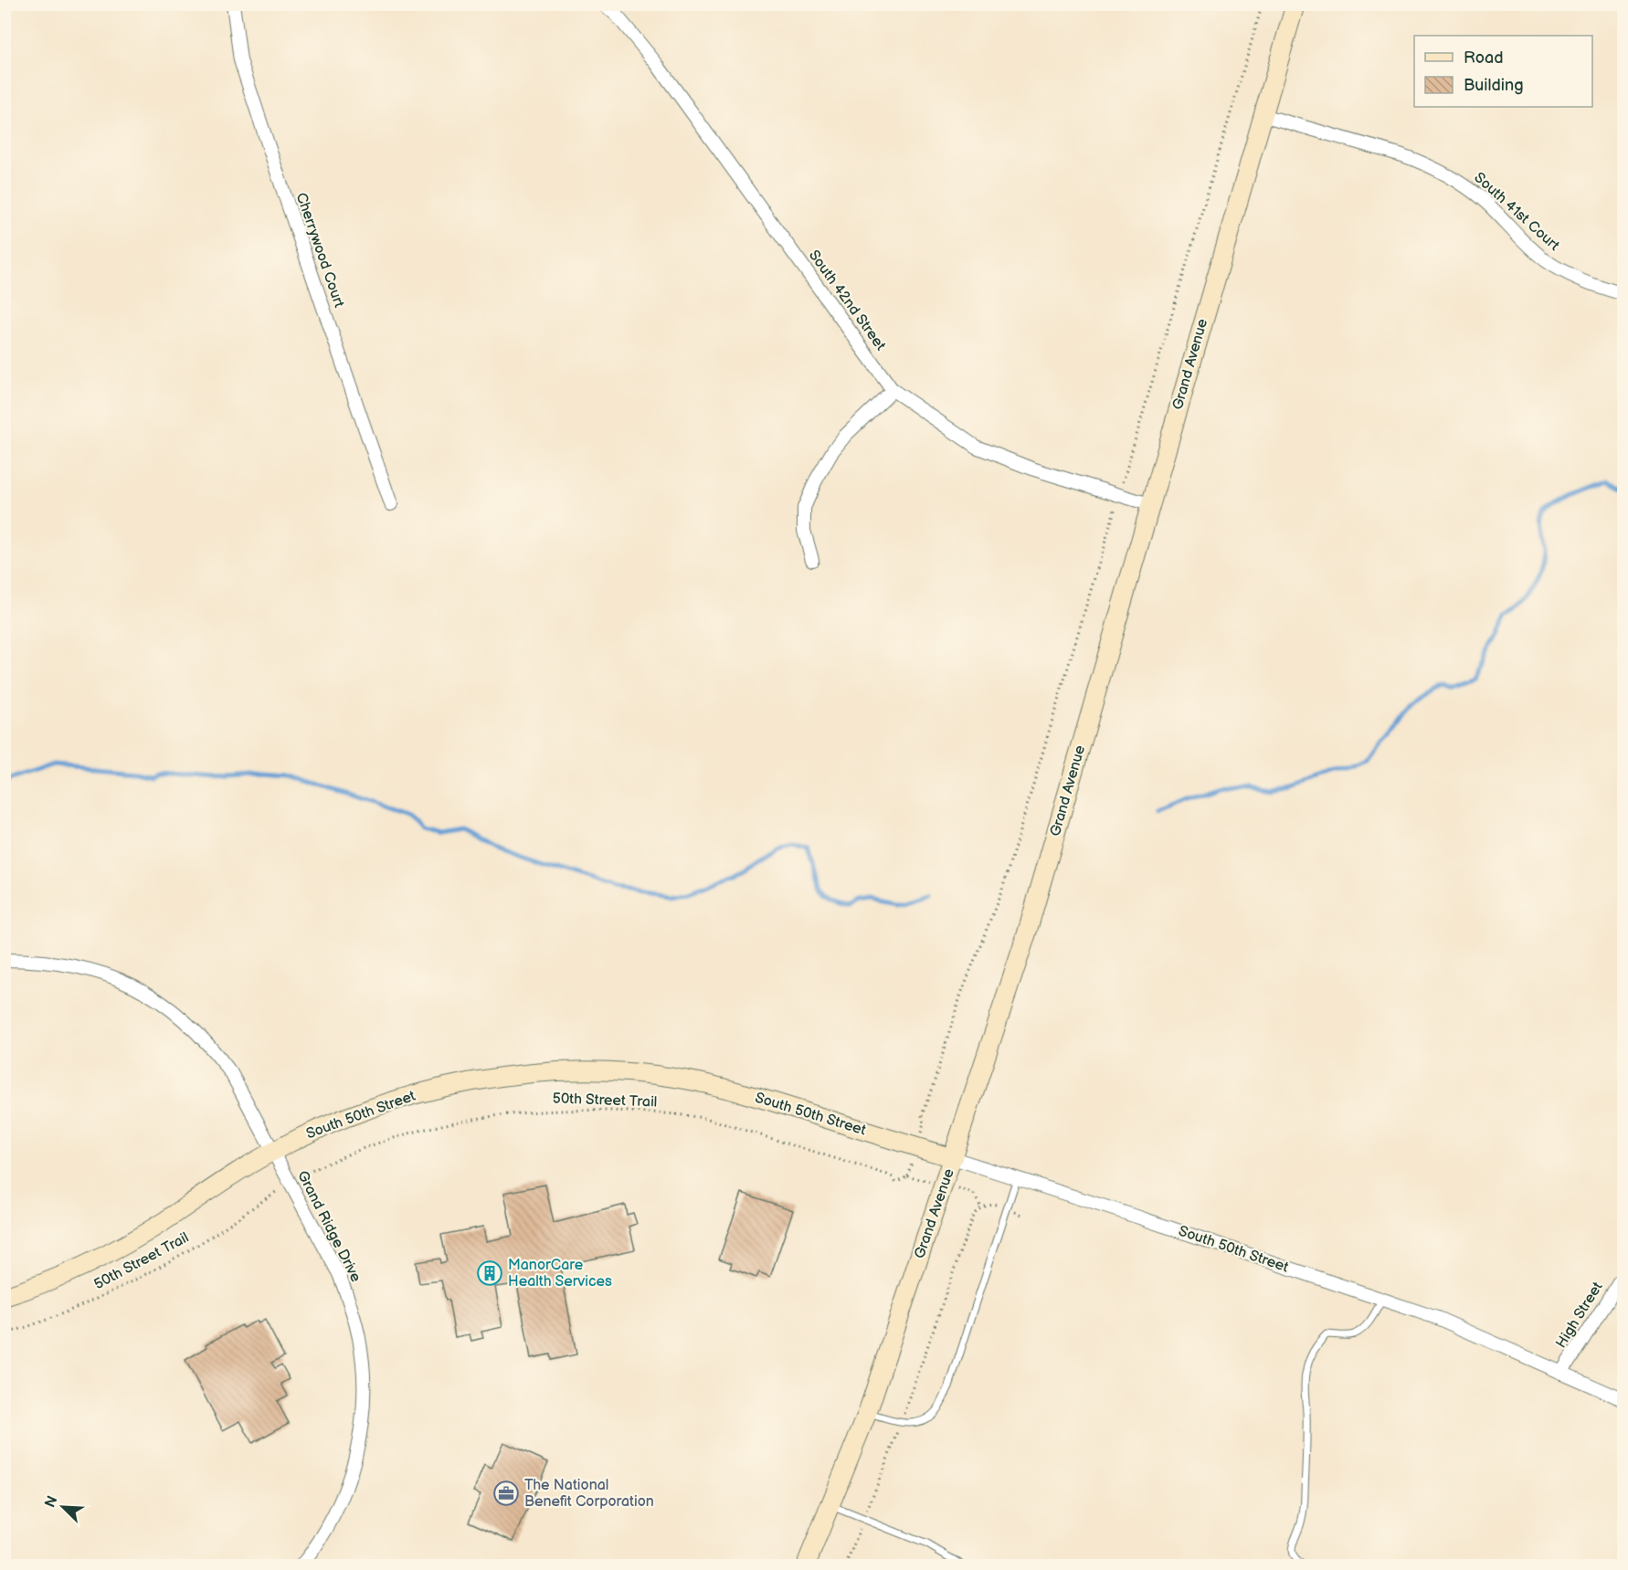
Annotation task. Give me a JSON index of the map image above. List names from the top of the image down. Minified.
{"streets":{"main road":["Grand Avenue","South 50th Street"],"street":["South 41st Court","Cherrywood Court","South 42nd Street","Grand Ridge Drive","High Street"],"path":["50th Street Trail"]},"crossings":[["South 41st Court","Grand Avenue"],["South 42nd Street","Grand Avenue"],["Grand Avenue","South 50th Street"],["South 50th Street","Grand Ridge Drive"],["South 50th Street","High Street"]],"places":{"building":["ManorCare Health Services"],"office":["The National Benefit Corporation"]},"legend":["Road","Building"],"north":"top left"}
